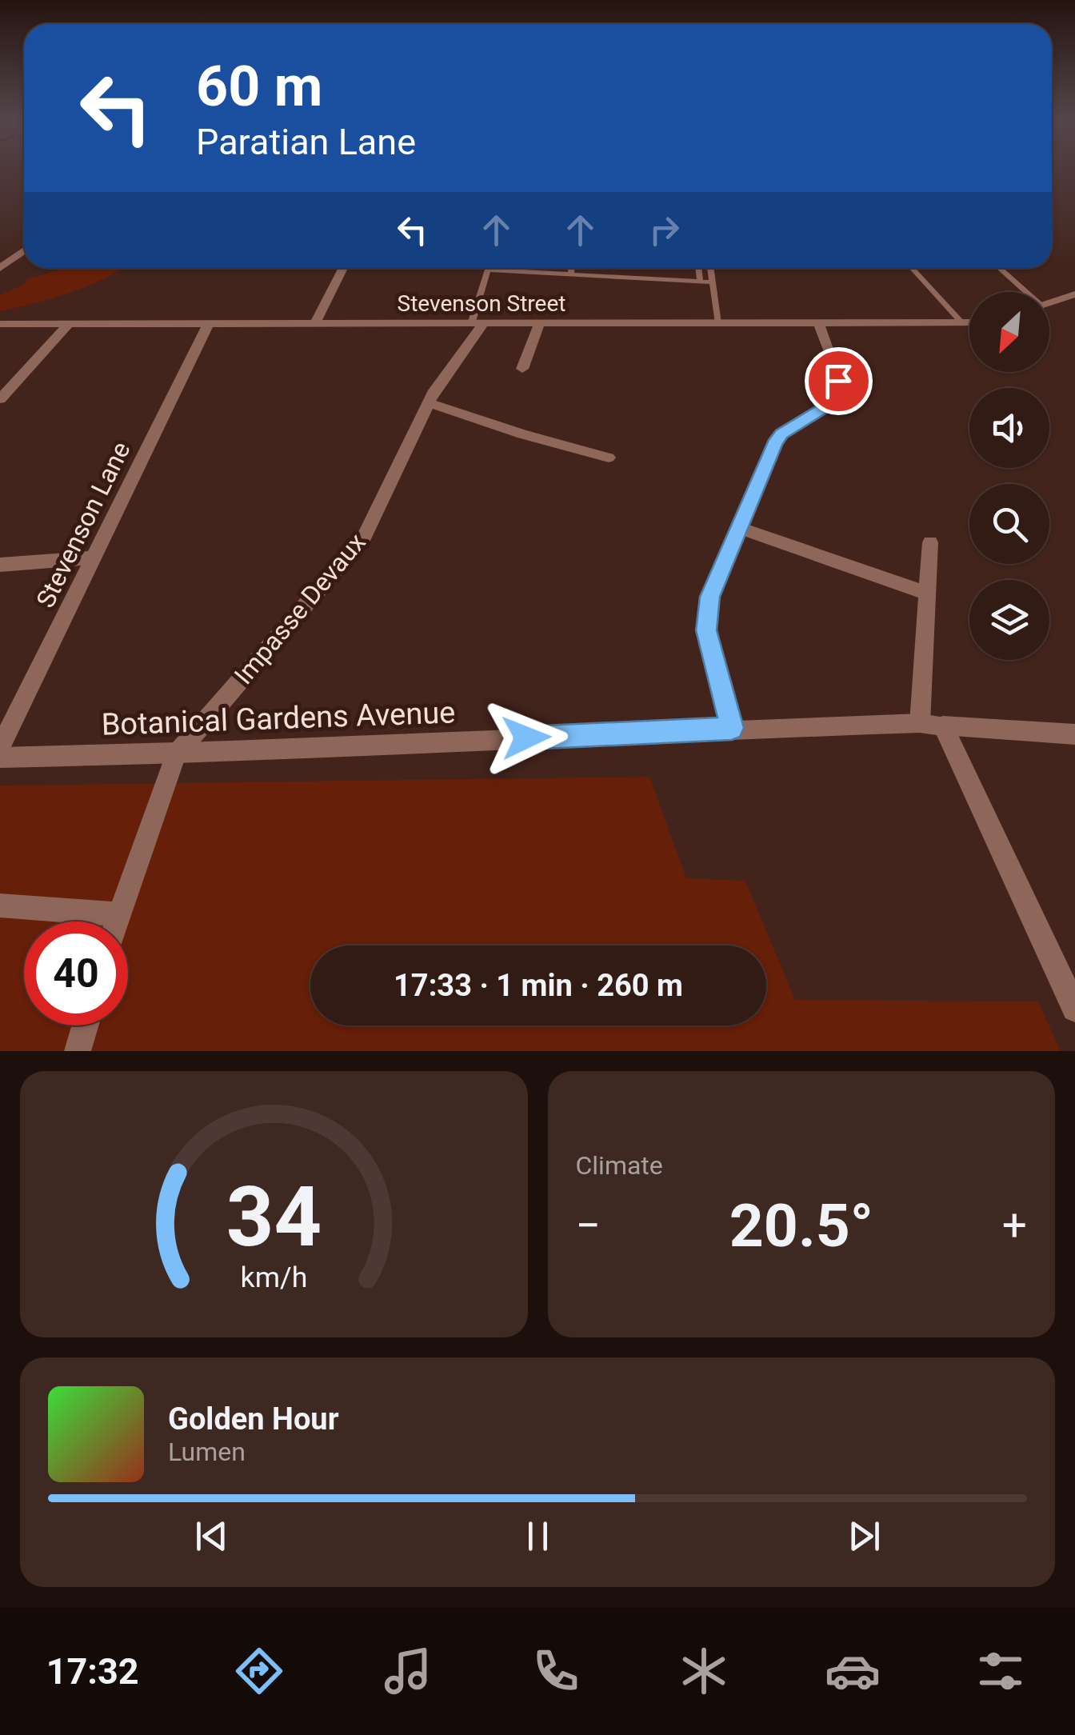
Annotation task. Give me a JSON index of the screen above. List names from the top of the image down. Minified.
{"streets":{"street":["Stevenson Street","Stevenson Lane","Impasse Devaux","Botanical Gardens Avenue"]},"crossings":[["Stevenson Street","Stevenson Lane"],["Stevenson Street","Impasse Devaux"],["Impasse Devaux","Botanical Gardens Avenue"]],"north":"bottom left","page":{"turn":["60 m","Paratian Lane"],"limit":"40","trip":"17:33 · 1 min · 260 m","tile":"Climate","heat":["−","20.5°","+"],"song":["Golden Hour","Lumen"],"tabs":"17:32","gauge":["34","km/h"]}}
